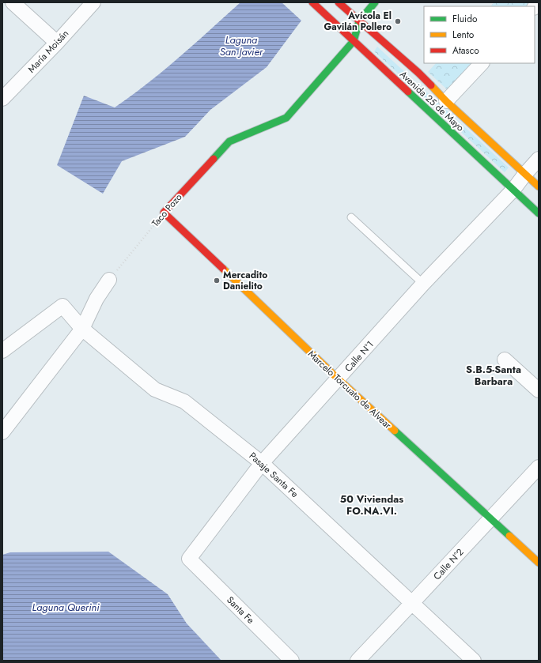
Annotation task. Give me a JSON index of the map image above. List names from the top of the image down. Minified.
{"streets":{"street":["María Moisán","Avenida 25 de Mayo","Taco Pozo","Calle N°1","Marcelo Torcuato de Alvear","Pasaje Santa Fe","Calle N°2","Santa Fe"]},"crossings":[["Avenida 25 de Mayo","Taco Pozo"],["Avenida 25 de Mayo","Calle N°1"],["Taco Pozo","Marcelo Torcuato de Alvear"],["Calle N°1","Marcelo Torcuato de Alvear"],["Calle N°1","Pasaje Santa Fe"],["Calle N°1","Santa Fe"],["Marcelo Torcuato de Alvear","Calle N°2"],["Pasaje Santa Fe","Calle N°2"]],"districts":["S.B.5-Santa Barbara","50 Viviendas FO.NA.VI."],"water":["Laguna San Javier","Laguna Querini"],"places":["Avícola El Gavilán Pollero","Mercadito Danielito"],"legend":["Fluido","Lento","Atasco"]}
